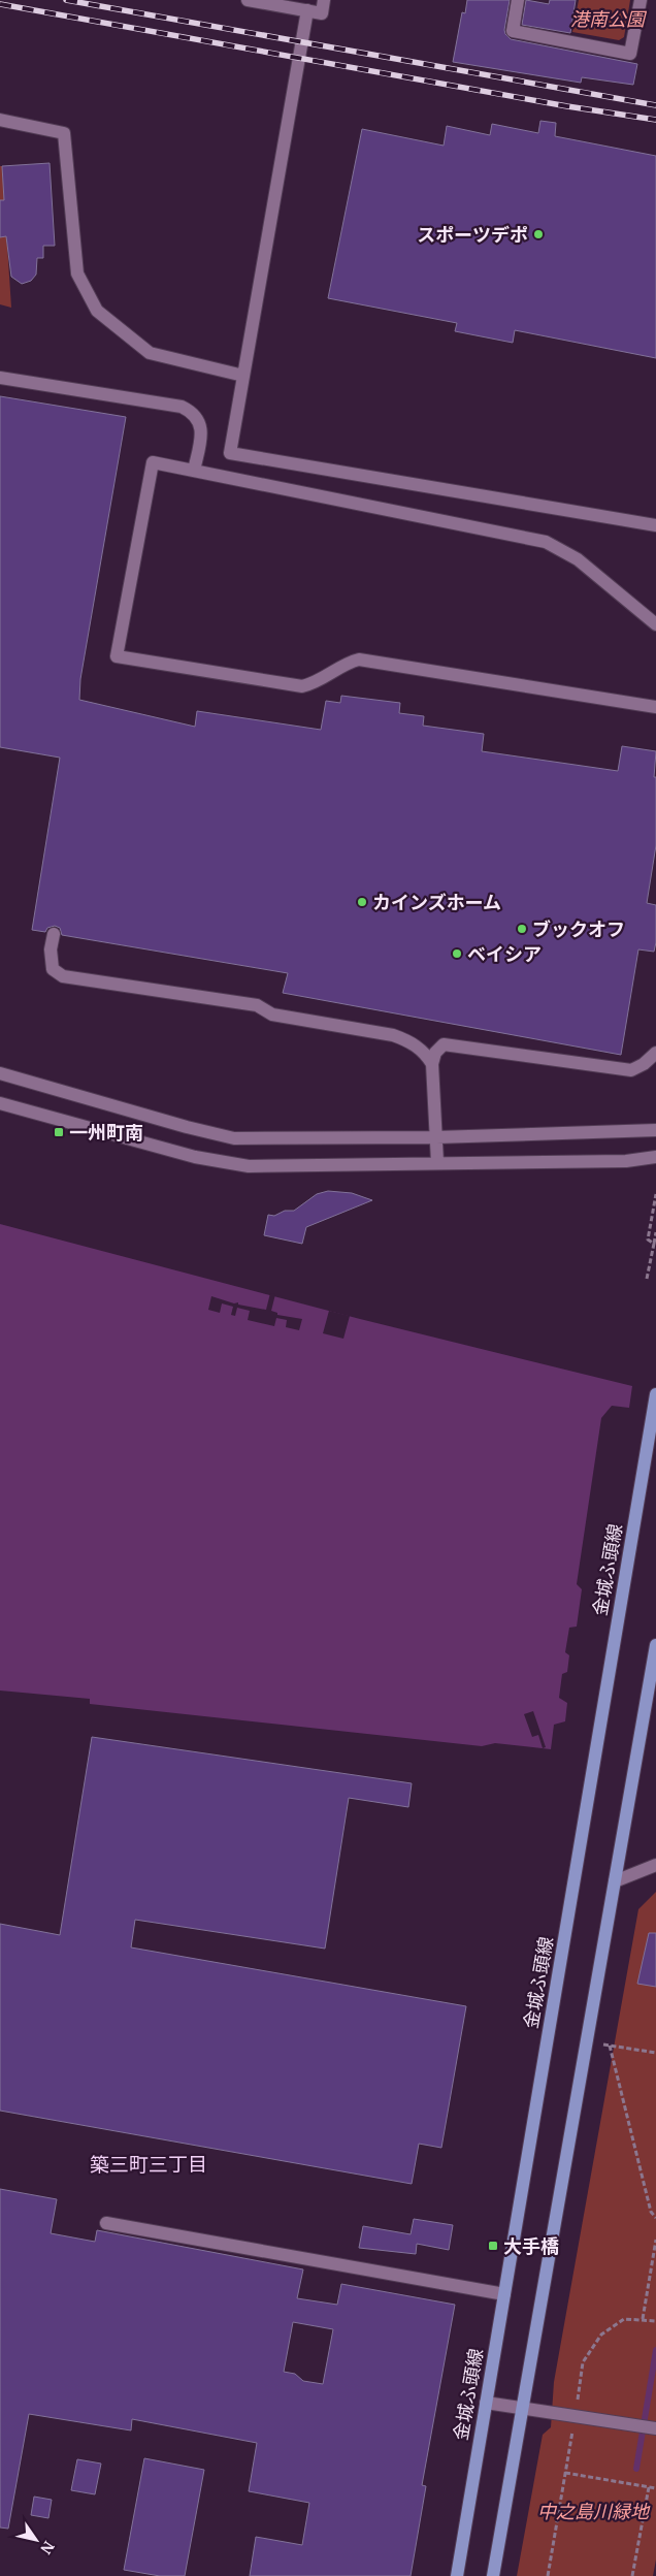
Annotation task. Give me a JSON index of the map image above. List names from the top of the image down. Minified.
{"streets":{"main road":["金城ふ頭線"]},"districts":["築三町三丁目"],"parks":["港南公園","中之島川緑地"],"places":{"other":["スポーツデポ","カインズホーム","ブックオフ","ベイシア"],"transit":["一州町南","大手橋"]},"north":"bottom right"}
